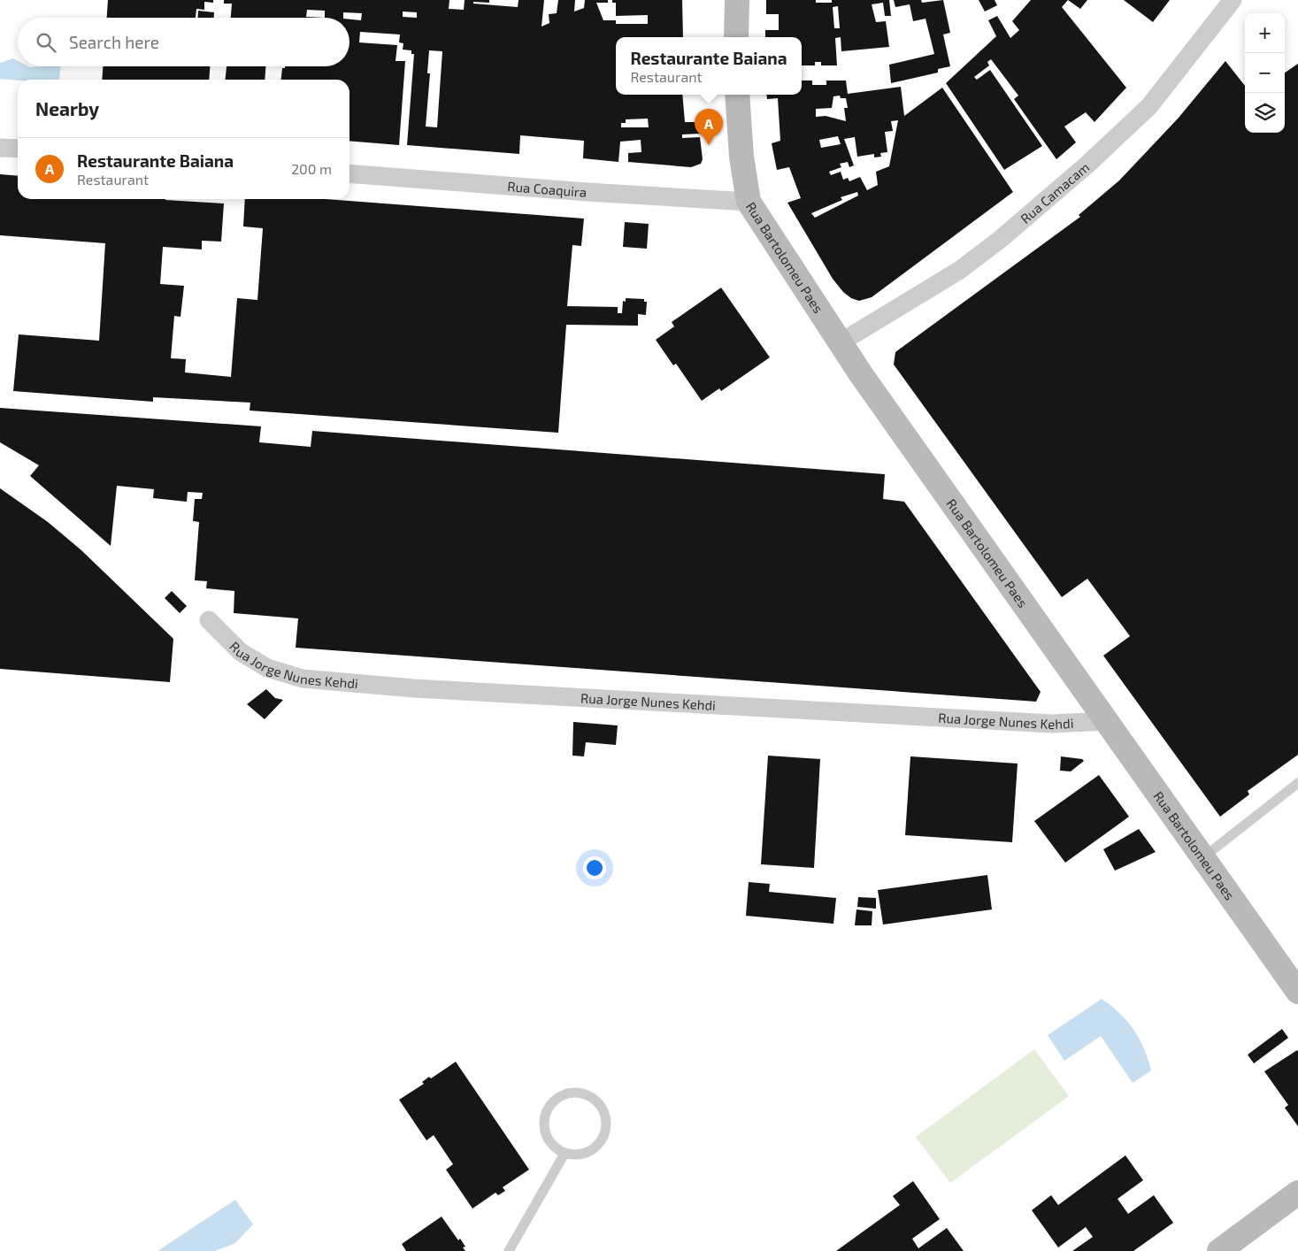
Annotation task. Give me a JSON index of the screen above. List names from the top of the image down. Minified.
{"streets":{"street":["Rua Coaquira","Rua Camacam","Rua Bartolomeu Paes","Rua Jorge Nunes Kehdi"]},"crossings":[["Rua Coaquira","Rua Bartolomeu Paes"],["Rua Camacam","Rua Bartolomeu Paes"],["Rua Bartolomeu Paes","Rua Jorge Nunes Kehdi"]],"page":{"map_buttons":["+","−"],"search":"Search here","popup":["Restaurante Baiana","Restaurant"],"heading":"Nearby","pins":"A","list":[{"mark":"A","name":"Restaurante Baiana","note":"Restaurant","value":"200 m"}]}}
